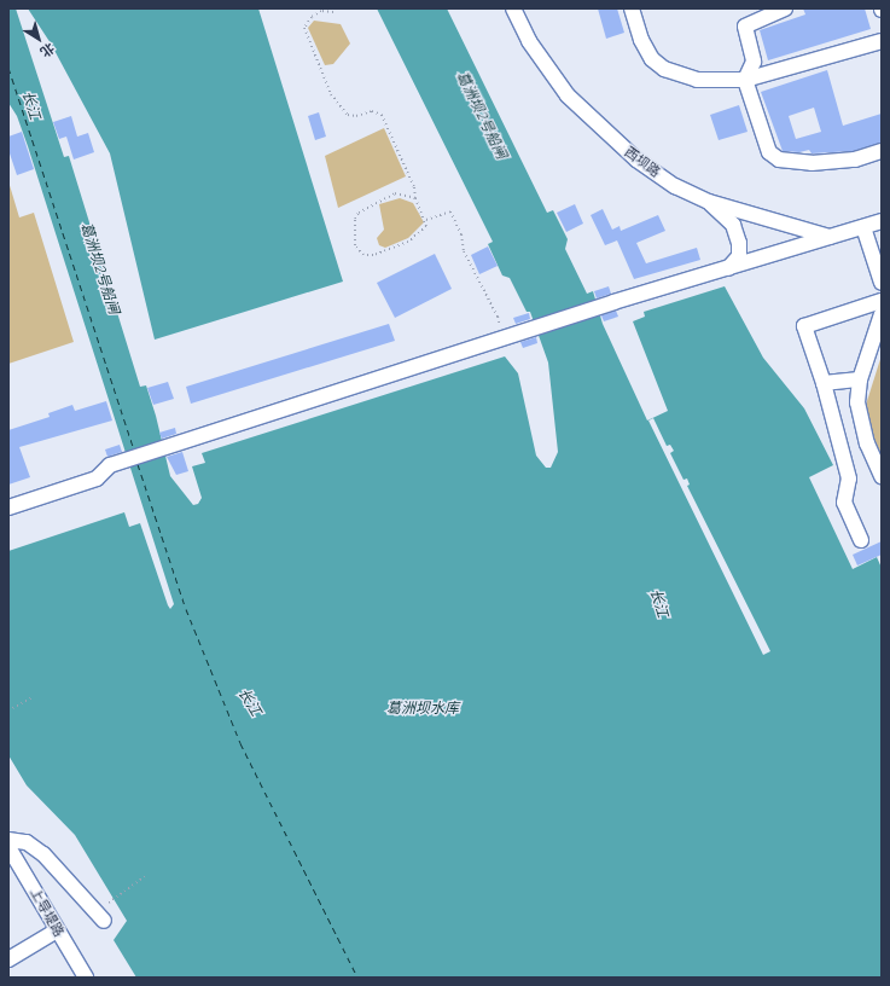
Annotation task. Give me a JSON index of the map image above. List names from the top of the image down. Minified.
{"streets":{"street":["西坝路","上导堤路"]},"water":["长江","葛洲坝2号船闸","葛洲坝水库"],"north":"bottom right"}
